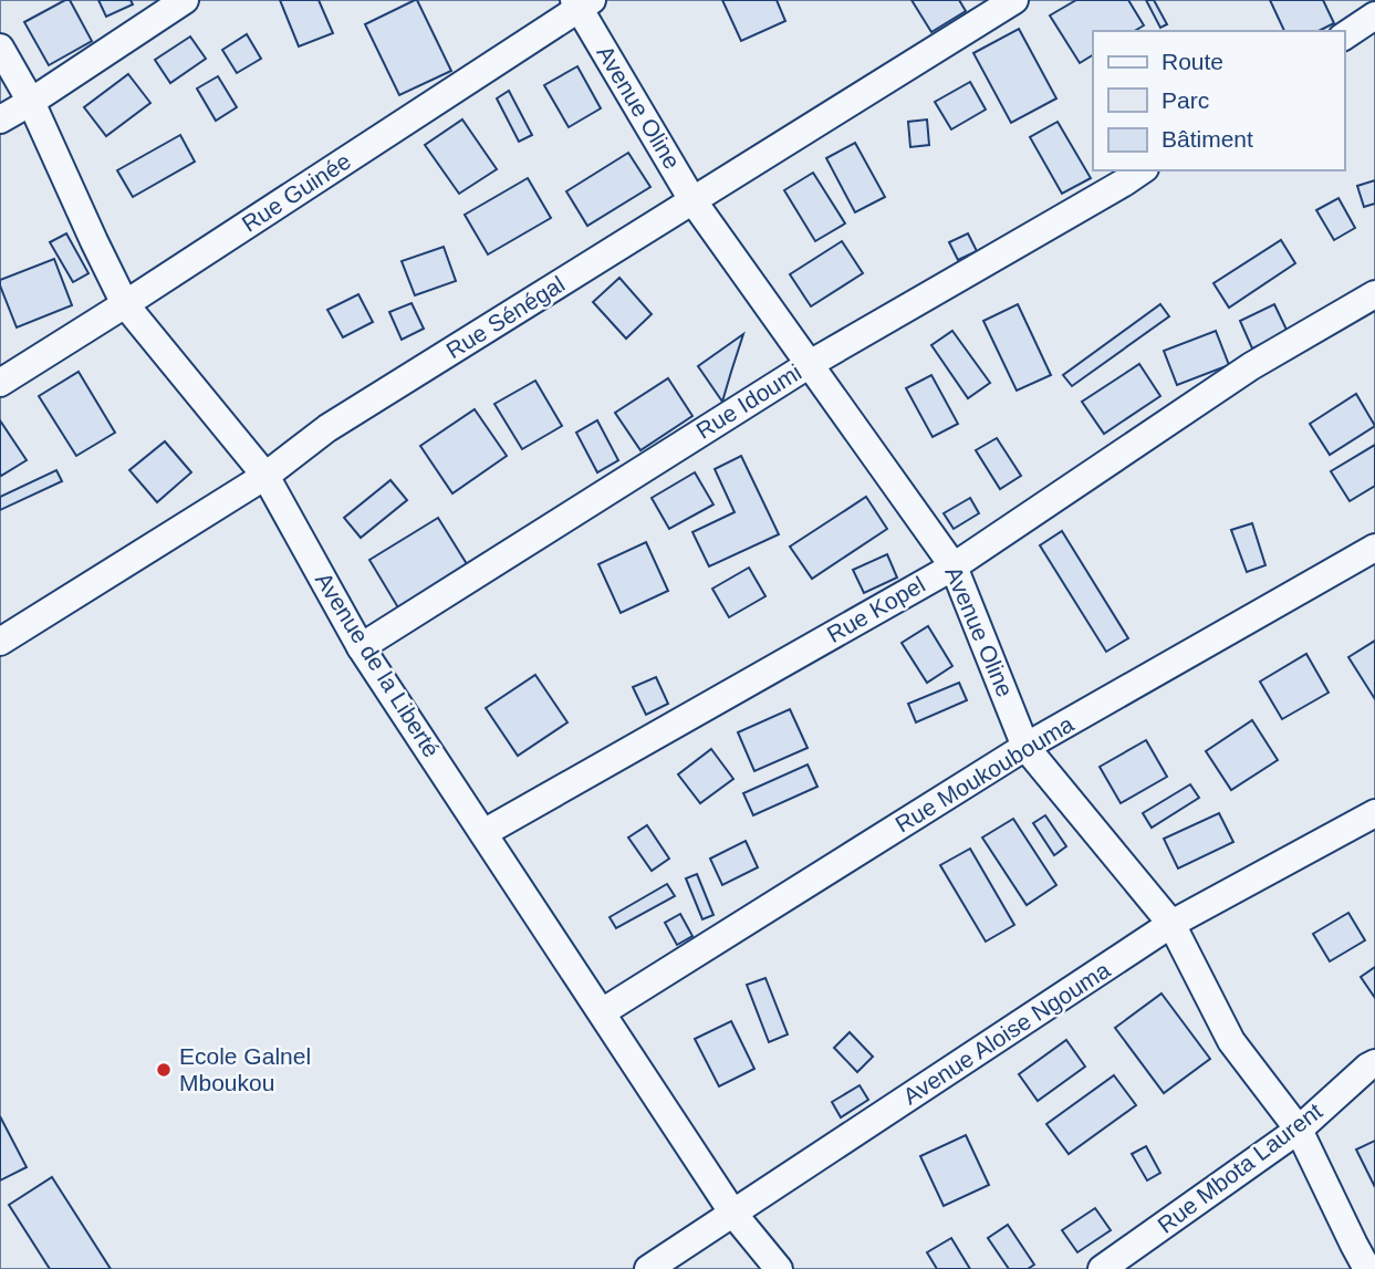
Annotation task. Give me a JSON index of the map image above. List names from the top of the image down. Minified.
{"streets":{"street":["Avenue Oline","Rue Guinée","Rue Sénégal","Rue Idoumi","Rue Kopel","Avenue de la Liberté","Rue Moukoubouma","Avenue Aloise Ngouma","Rue Mbota Laurent"]},"crossings":[["Avenue Oline","Rue Guinée"],["Avenue Oline","Rue Sénégal"],["Avenue Oline","Rue Idoumi"],["Avenue Oline","Rue Kopel"],["Avenue Oline","Rue Moukoubouma"],["Avenue Oline","Avenue Aloise Ngouma"],["Avenue Oline","Rue Mbota Laurent"],["Rue Guinée","Avenue de la Liberté"],["Rue Sénégal","Avenue de la Liberté"],["Rue Idoumi","Avenue de la Liberté"],["Rue Kopel","Avenue de la Liberté"],["Avenue de la Liberté","Rue Moukoubouma"],["Avenue de la Liberté","Avenue Aloise Ngouma"]],"places":["Ecole Galnel Mboukou"],"legend":["Route","Parc","Bâtiment"]}
